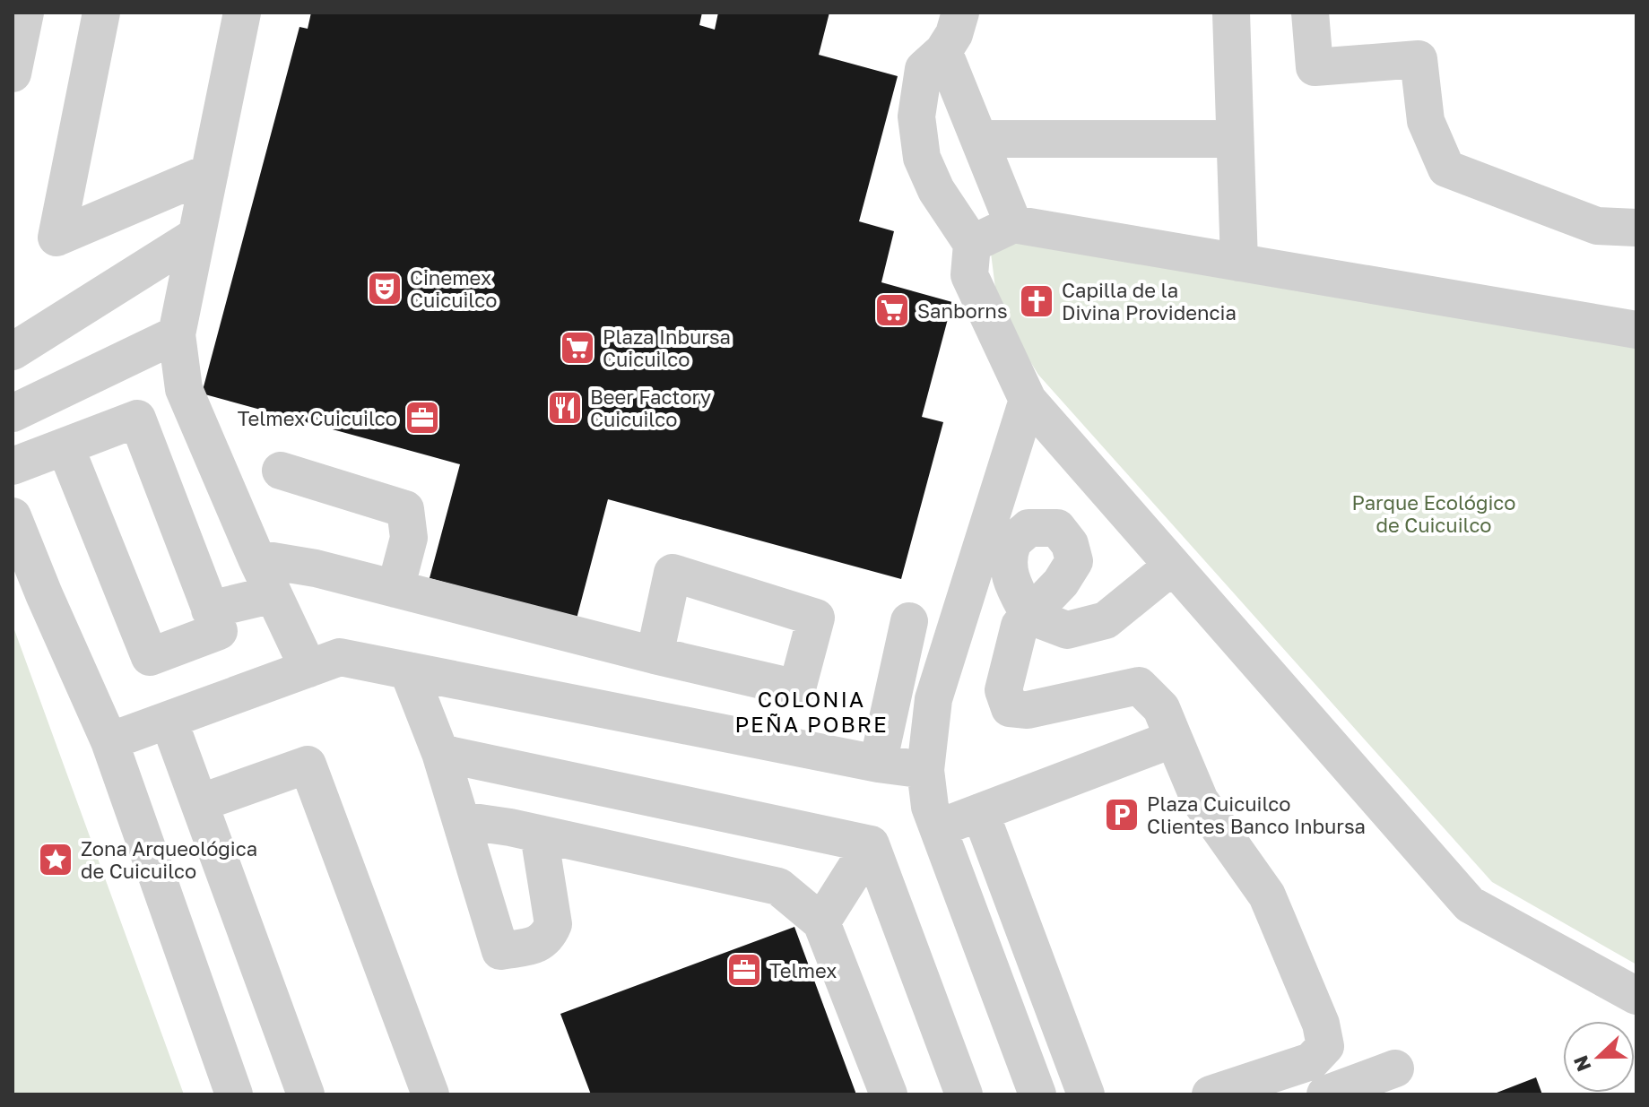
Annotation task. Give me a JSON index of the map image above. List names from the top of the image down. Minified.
{"districts":["COLONIA PEÑA POBRE"],"parks":["Parque Ecológico de Cuicuilco"],"places":{"theatre":["Cinemex Cuicuilco"],"church":["Capilla de la Divina Providencia"],"supermarket":["Sanborns","Plaza Inbursa Cuicuilco"],"restaurant":["Beer Factory Cuicuilco"],"office":["Telmex Cuicuilco","Telmex"],"parking":["Plaza Cuicuilco Clientes Banco Inbursa"],"place":["Zona Arqueológica de Cuicuilco"]},"north":"left"}
